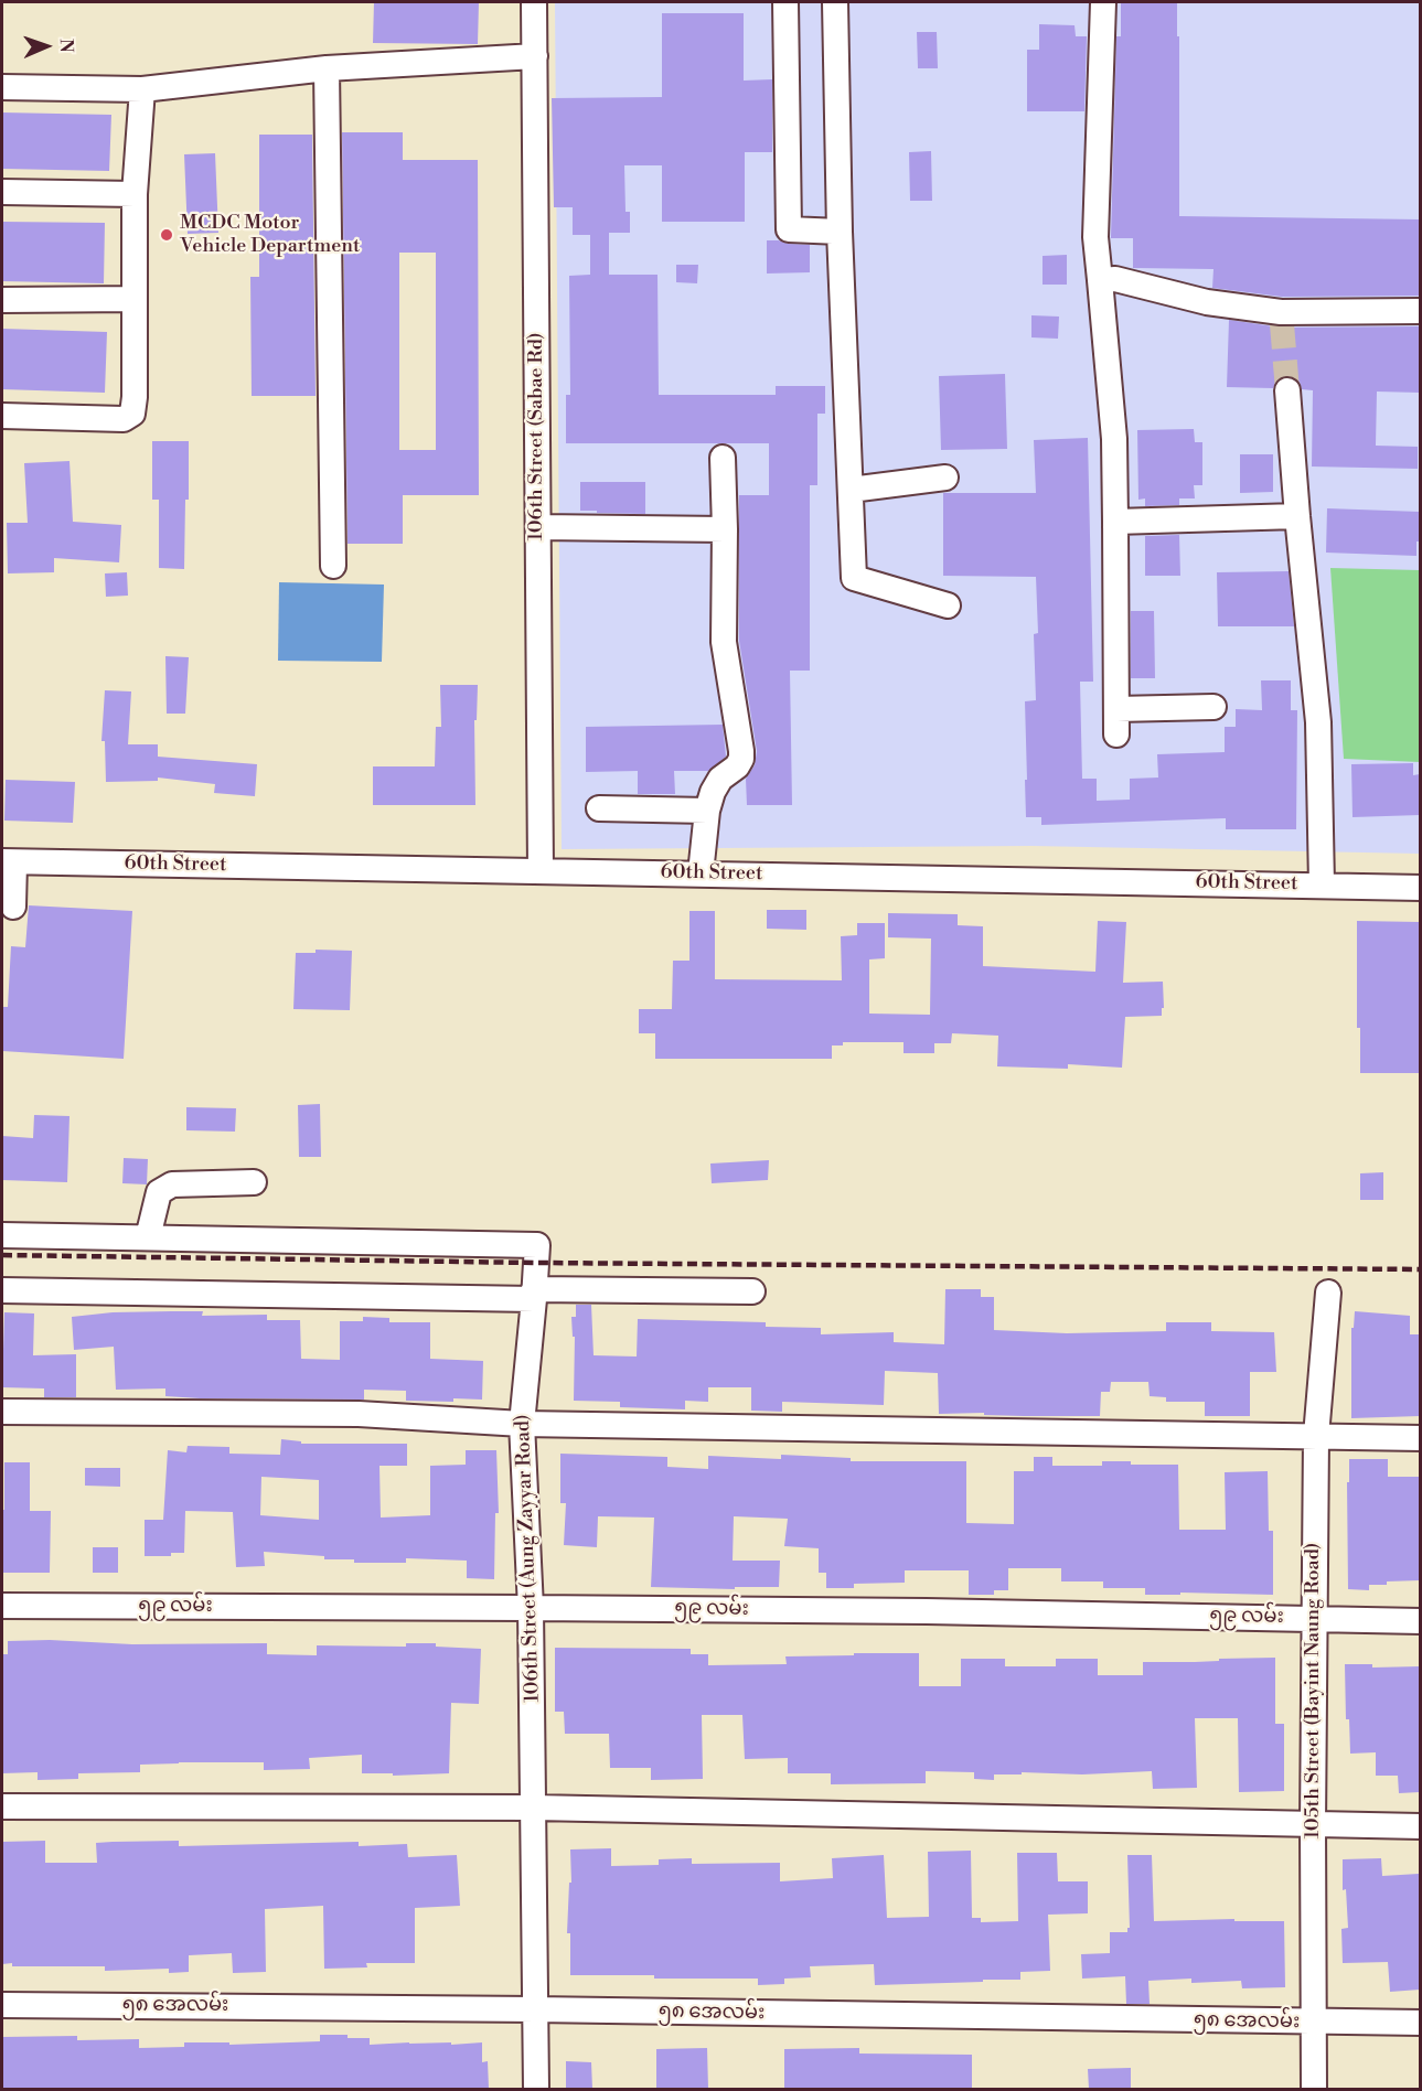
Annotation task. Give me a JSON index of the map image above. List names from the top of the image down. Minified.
{"streets":{"street":["106th Street (Sabae Rd)","60th Street","106th Street (Aung Zayyar Road)","၅၉ လမ်း","105th Street (Bayint Naung Road)","၅၈ အေလမ်း"]},"crossings":[["106th Street (Sabae Rd)","60th Street"],["106th Street (Aung Zayyar Road)","၅၉ လမ်း"],["106th Street (Aung Zayyar Road)","၅၈ အေလမ်း"],["၅၉ လမ်း","105th Street (Bayint Naung Road)"],["105th Street (Bayint Naung Road)","၅၈ အေလမ်း"]],"places":["MCDC Motor Vehicle Department"],"north":"right"}
